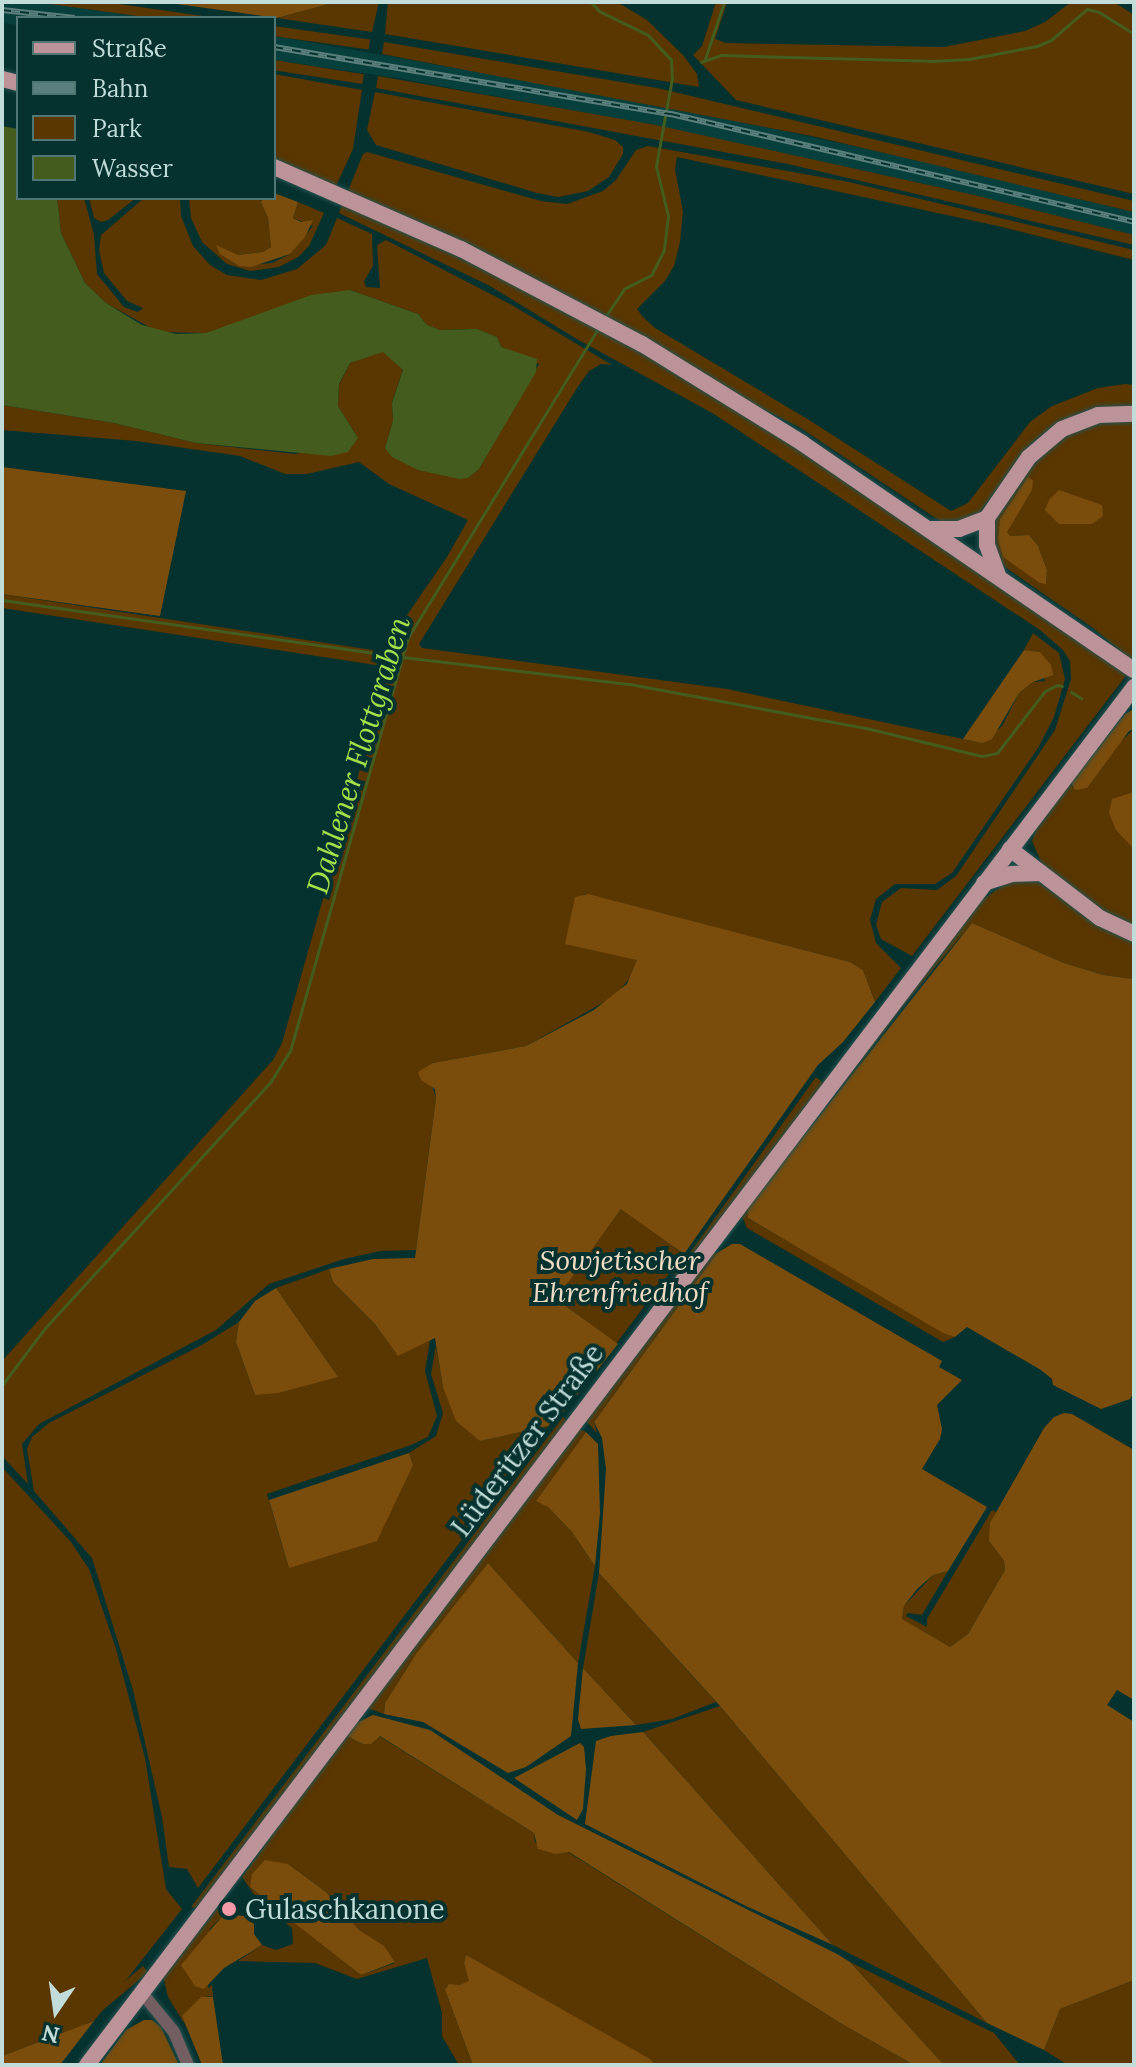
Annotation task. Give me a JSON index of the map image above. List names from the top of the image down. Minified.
{"streets":{"main road":["Lüderitzer Straße"]},"water":["Dahlener Flottgraben"],"parks":["Sowjetischer Ehrenfriedhof"],"places":["Gulaschkanone"],"legend":["Straße","Bahn","Park","Wasser"],"north":"bottom"}
